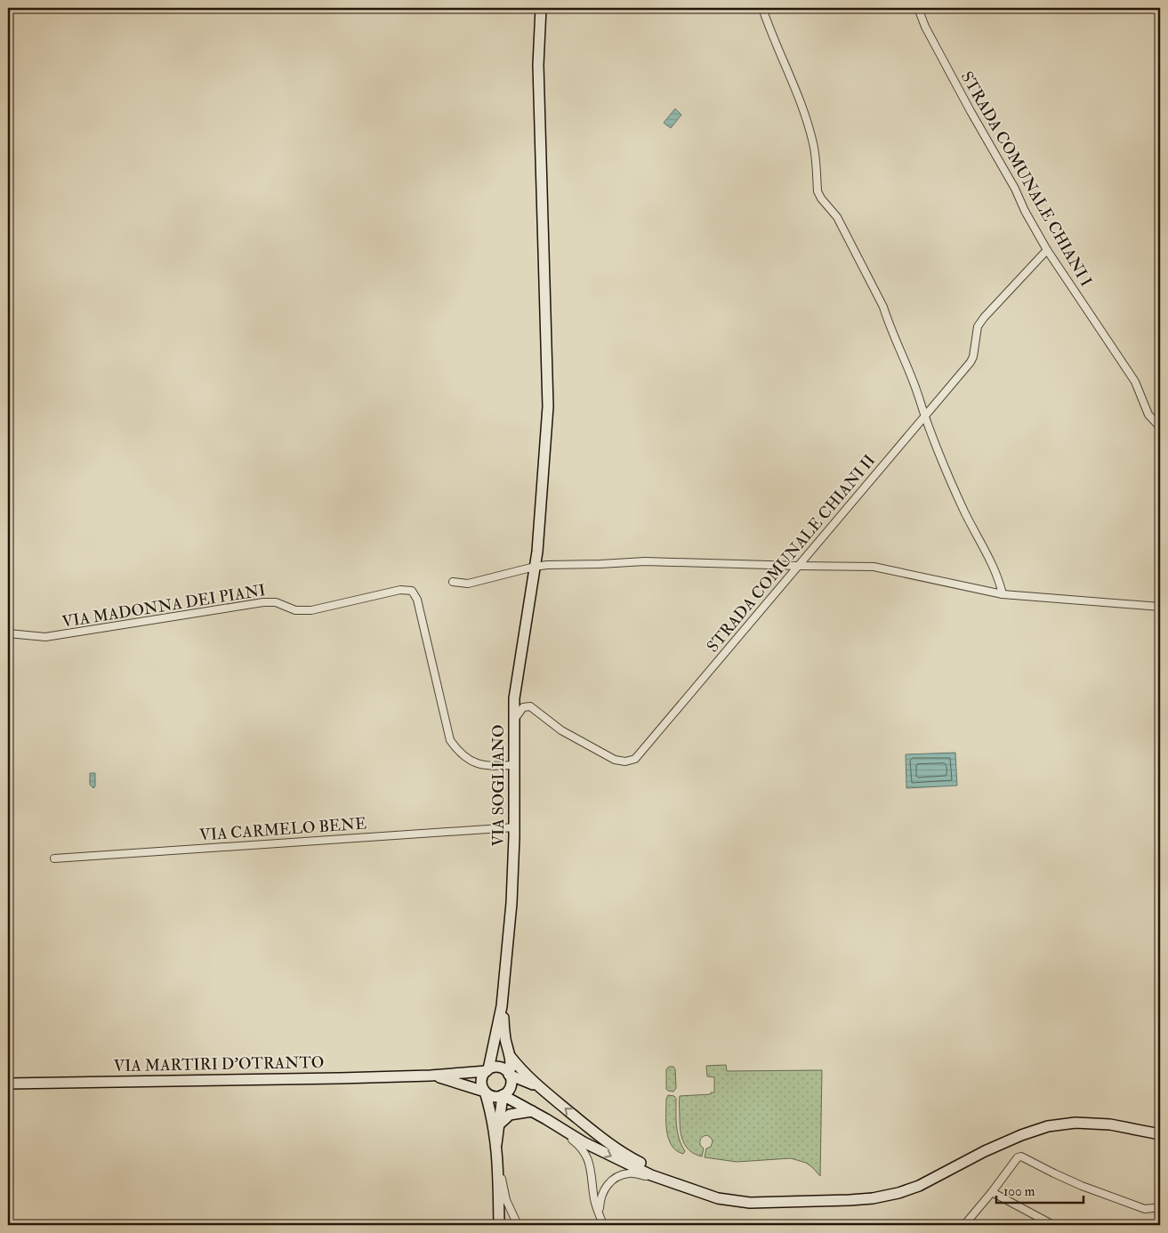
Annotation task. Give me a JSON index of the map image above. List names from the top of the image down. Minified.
{"streets":{"main road":["VIA SOGLIANO","VIA MARTIRI D'OTRANTO"],"street":["STRADA COMUNALE CHIANI I","STRADA COMUNALE CHIANI II","VIA MADONNA DEI PIANI","VIA CARMELO BENE"]},"crossings":[["STRADA COMUNALE CHIANI I","STRADA COMUNALE CHIANI II"],["STRADA COMUNALE CHIANI II","VIA SOGLIANO"],["VIA MADONNA DEI PIANI","VIA SOGLIANO"],["VIA SOGLIANO","VIA CARMELO BENE"],["VIA SOGLIANO","VIA MARTIRI D'OTRANTO"]],"scale_bar":"100 m"}
